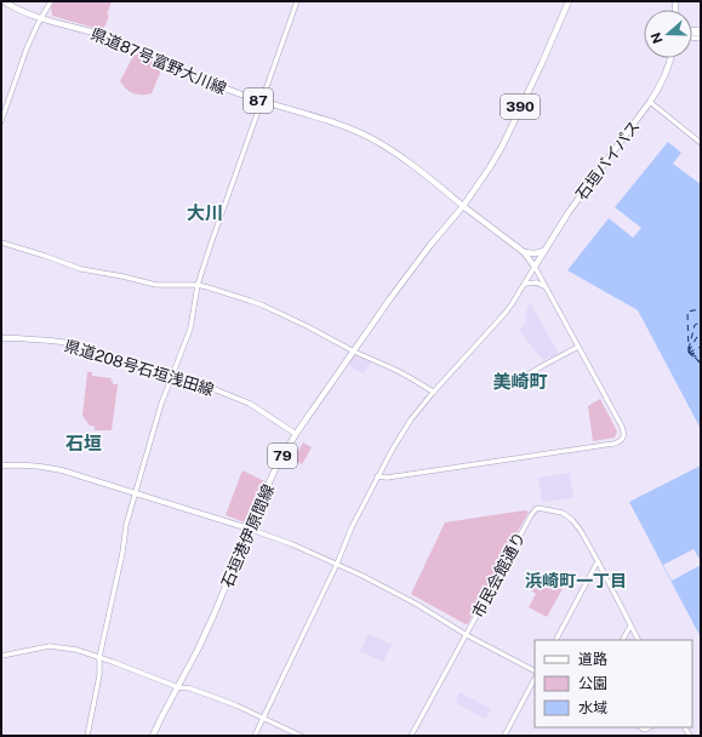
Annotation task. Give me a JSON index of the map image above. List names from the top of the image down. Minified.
{"streets":{"main road":["県道87号富野大川線","87","390","石垣バイパス","県道208号石垣浅田線","79","石垣港伊原間線"],"street":["市民会館通り"]},"crossings":[["県道87号富野大川線","390"],["県道87号富野大川線","石垣バイパス"],["県道87号富野大川線","石垣港伊原間線"],["390","石垣港伊原間線"],["県道208号石垣浅田線","石垣港伊原間線"]],"districts":["大川","美崎町","石垣","浜崎町一丁目"],"legend":["道路","公園","水域"],"north":"left"}
